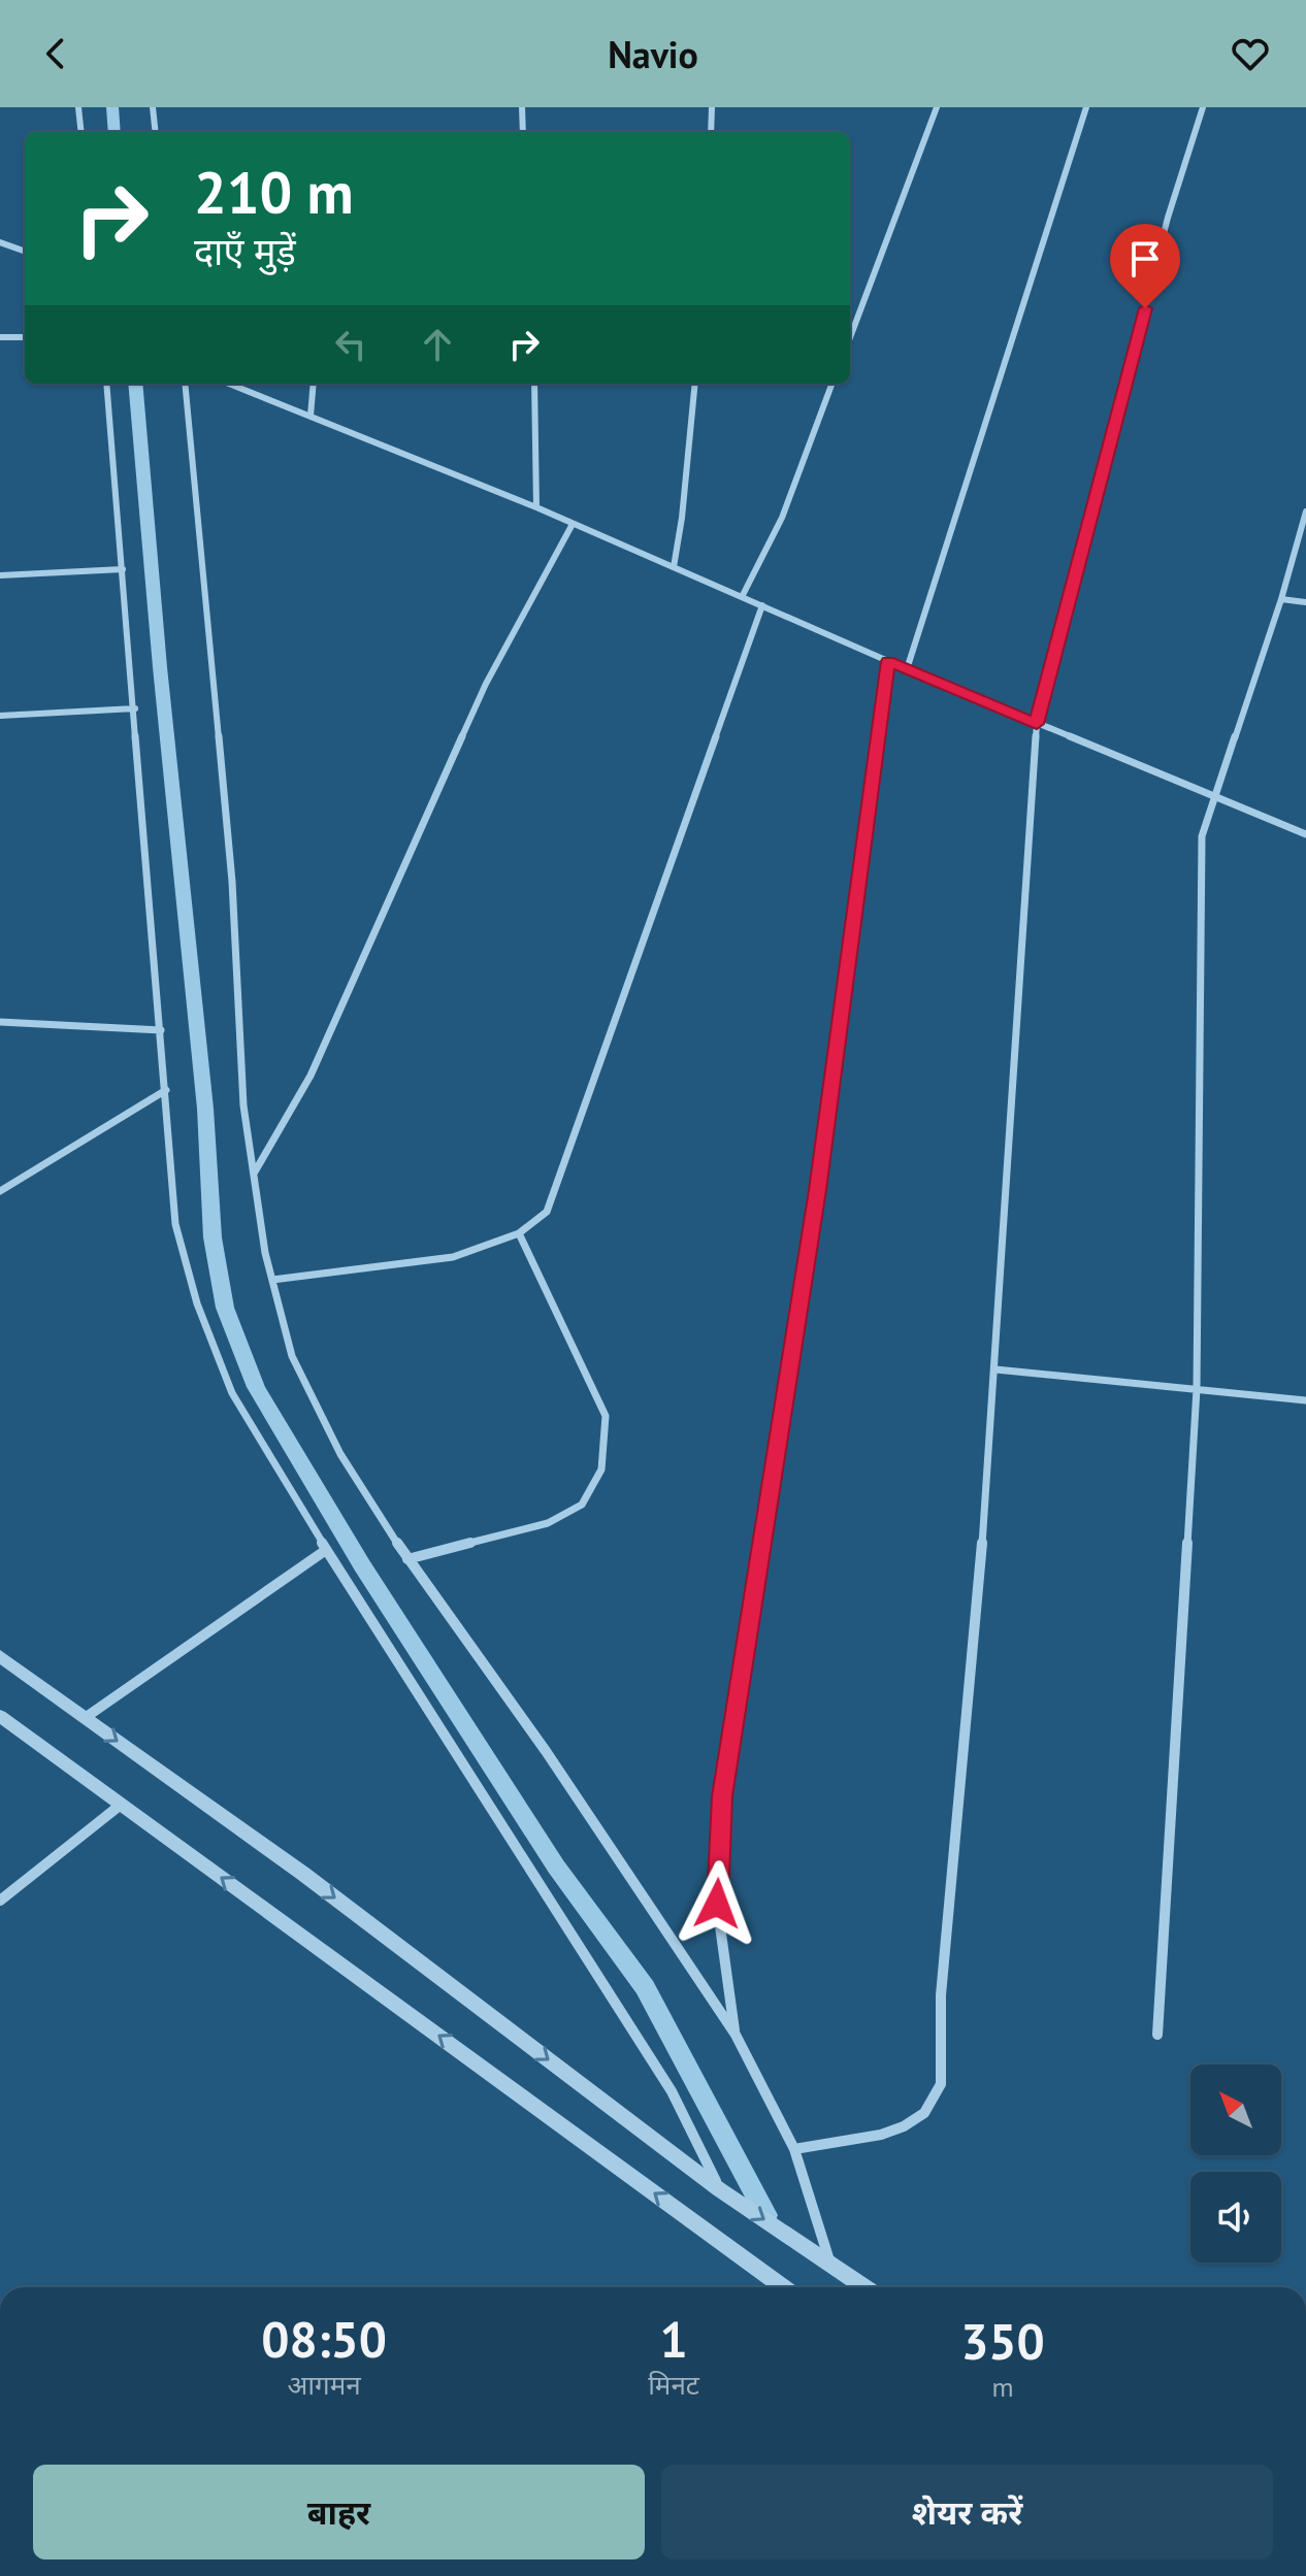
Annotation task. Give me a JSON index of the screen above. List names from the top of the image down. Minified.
{"north":"top left","page":{"header":"Navio","turn":["210 m","दाएँ मुड़ें"],"eta":["08:50","आगमन","1","मिनट","350","m"],"buttons":["बाहर","शेयर करें"]}}
